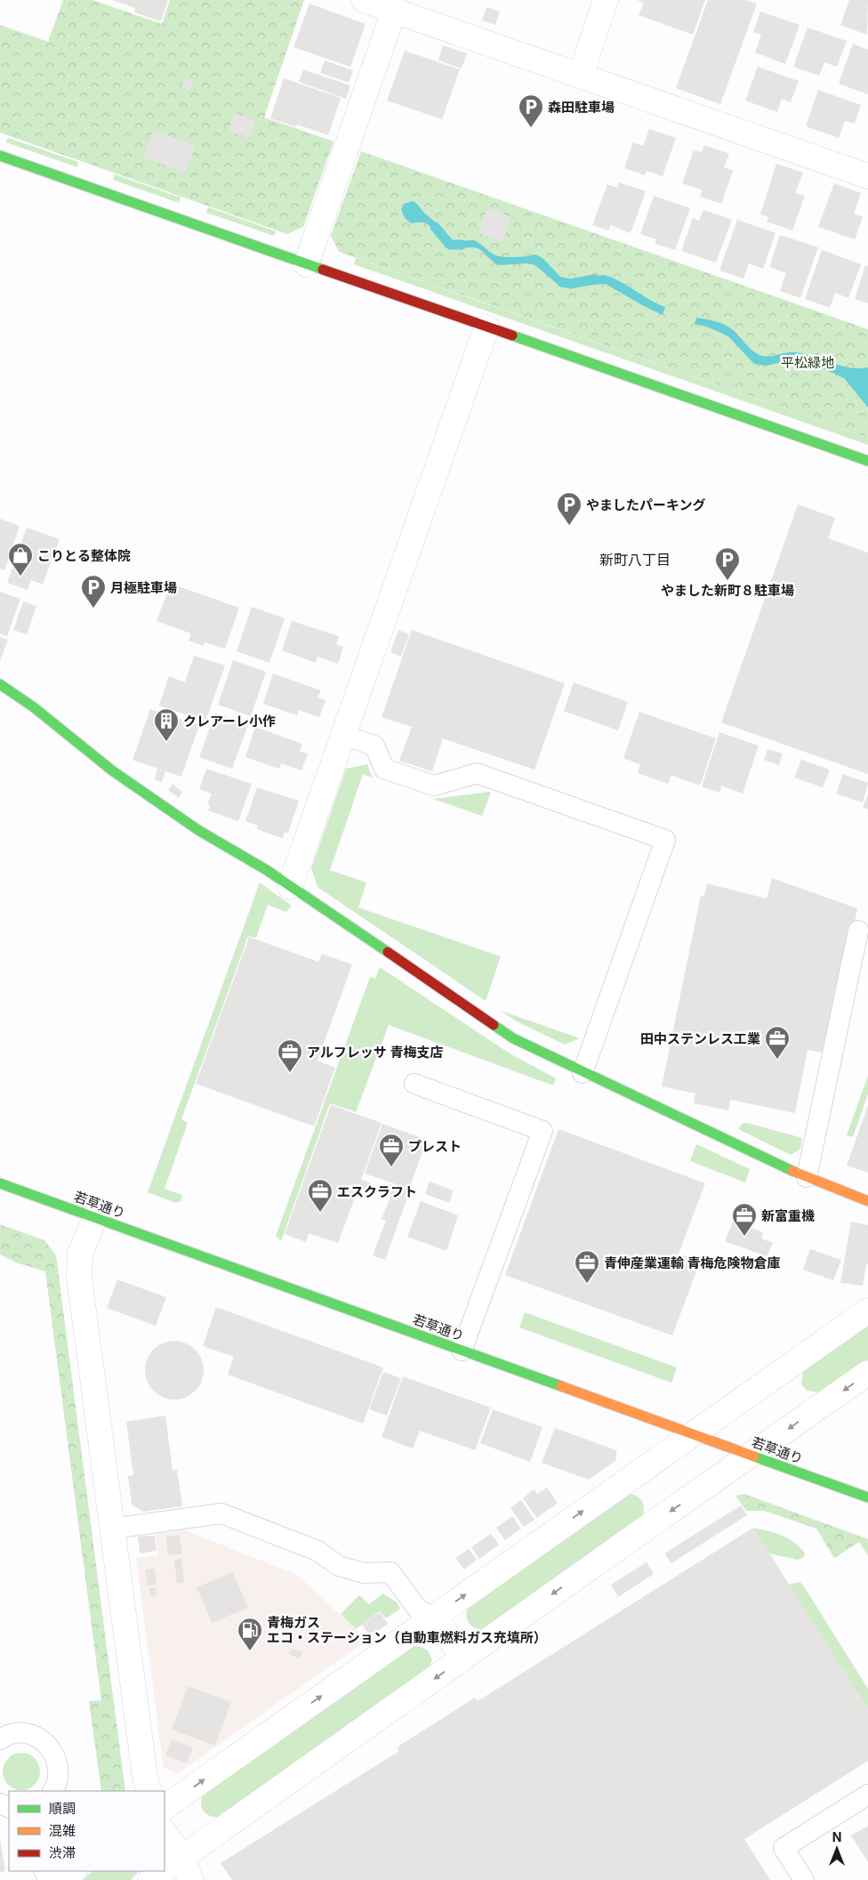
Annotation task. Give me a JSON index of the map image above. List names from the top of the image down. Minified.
{"streets":{"street":["若草通り"]},"districts":["新町八丁目"],"parks":["平松緑地"],"places":{"parking":["森田駐車場","やましたパーキング","やました新町８駐車場","月極駐車場"],"shop":["こりとる整体院"],"building":["クレアーレ小作"],"office":["田中ステンレス工業","アルフレッサ 青梅支店","プレスト","エスクラフト","新富重機","青伸産業運輸 青梅危険物倉庫"],"fuel station":["青梅ガス エコ・ステーション（自動車燃料ガス充填所）"]},"legend":["順調","混雑","渋滞"],"north":"top"}
